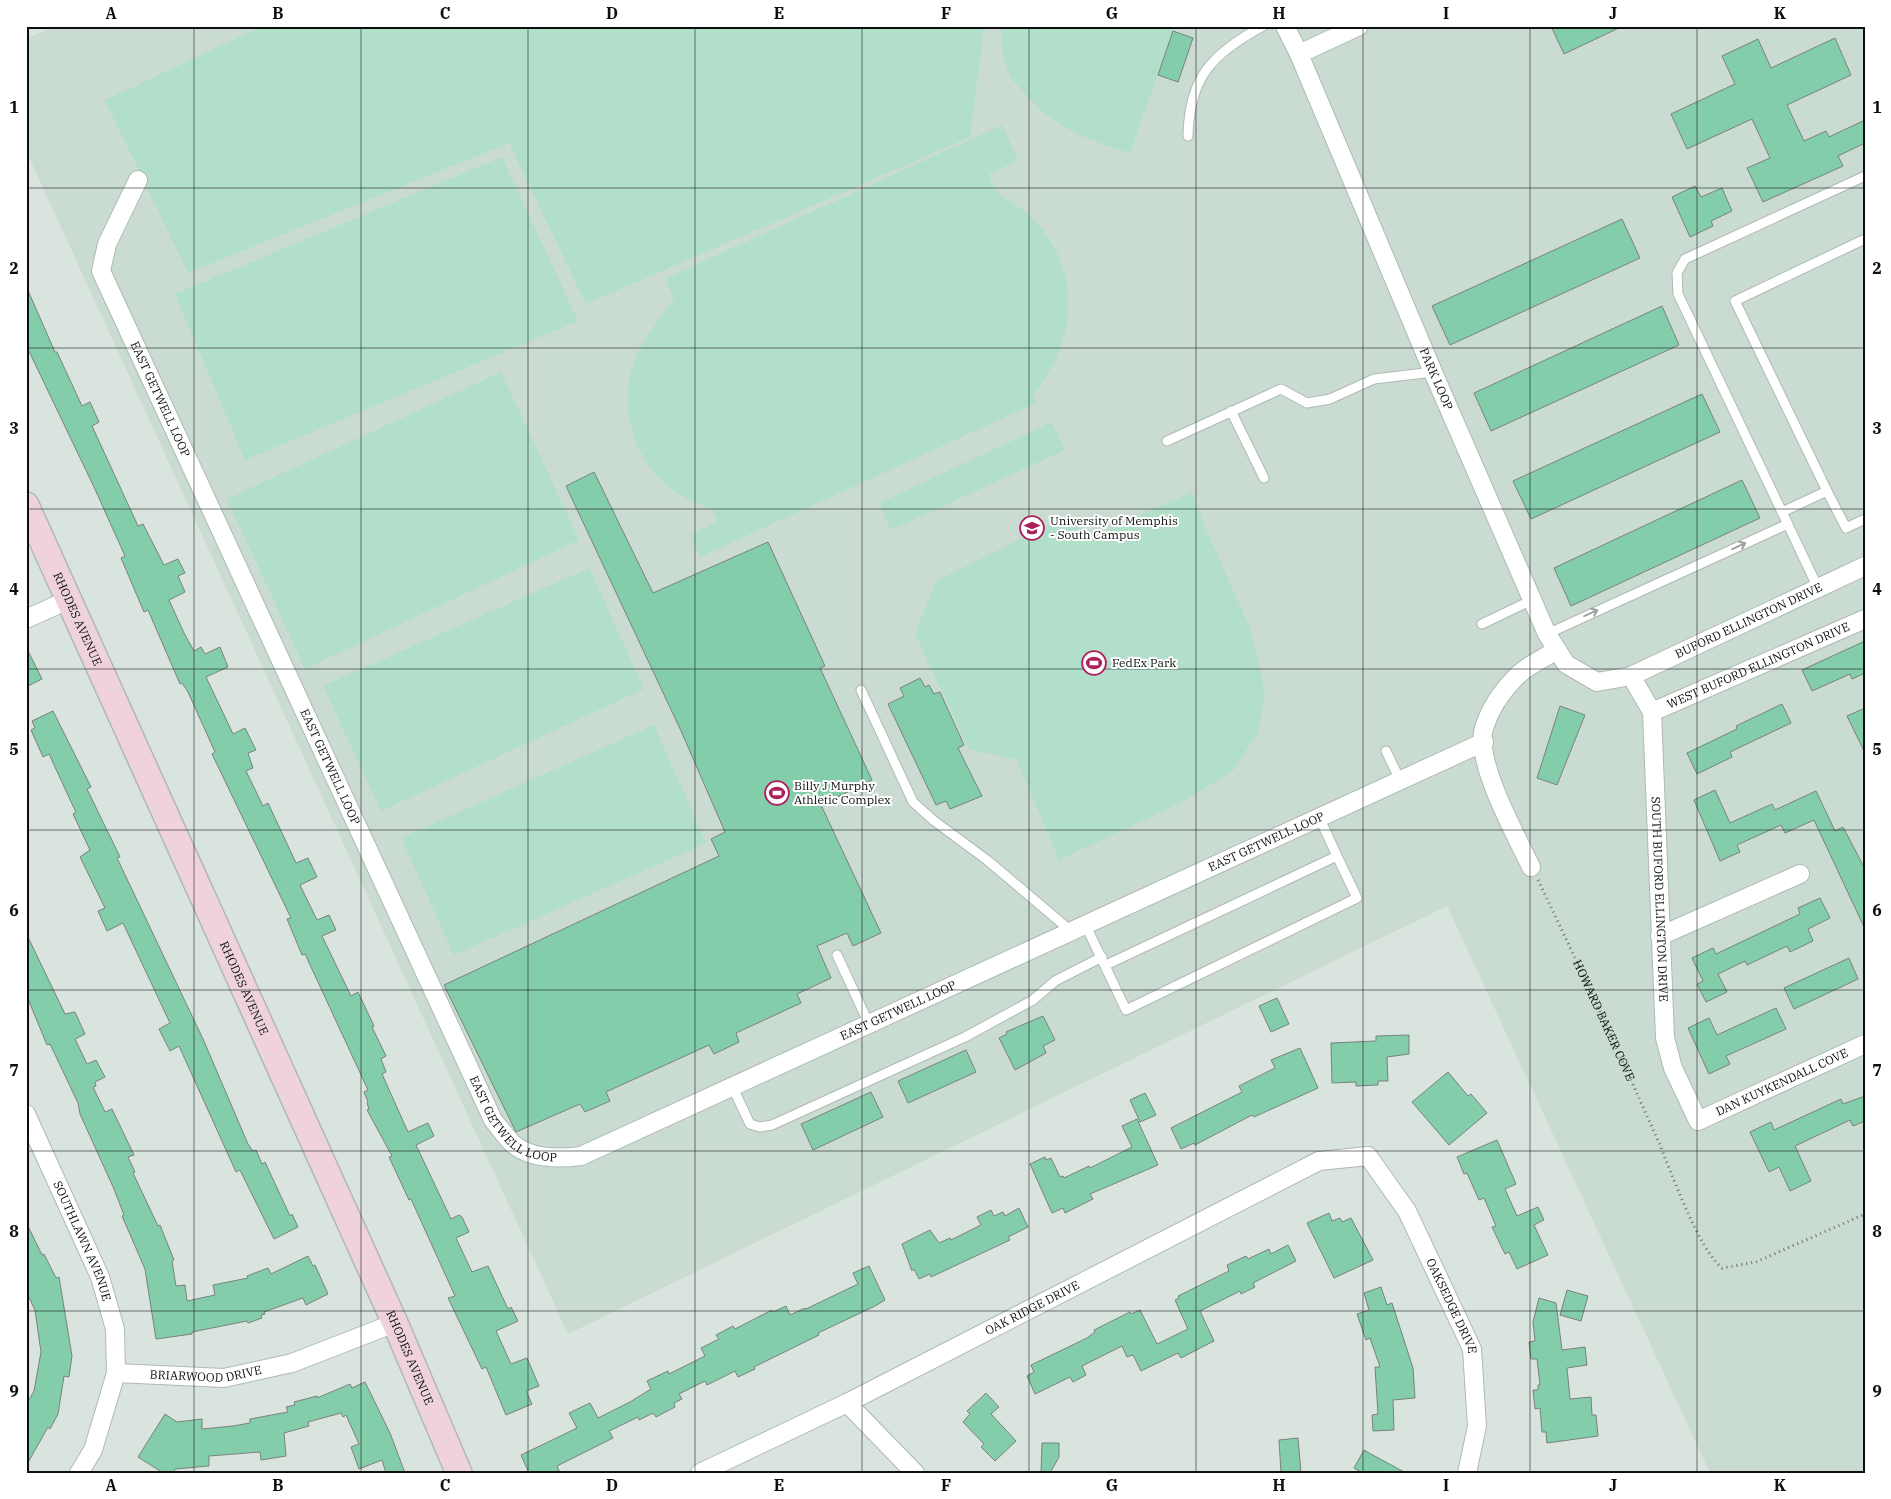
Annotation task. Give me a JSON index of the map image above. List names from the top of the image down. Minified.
{"streets":{"main road":["RHODES AVENUE"],"street":["PARK LOOP","EAST GETWELL LOOP","BUFORD ELLINGTON DRIVE","WEST BUFORD ELLINGTON DRIVE","SOUTH BUFORD ELLINGTON DRIVE","DAN KUYKENDALL COVE","SOUTHLAWN AVENUE","OAKSEDGE DRIVE","OAK RIDGE DRIVE","BRIARWOOD DRIVE"],"path":["HOWARD BAKER COVE"]},"crossings":[["PARK LOOP","BUFORD ELLINGTON DRIVE"],["PARK LOOP","SOUTH BUFORD ELLINGTON DRIVE"],["RHODES AVENUE","BRIARWOOD DRIVE"],["BUFORD ELLINGTON DRIVE","SOUTH BUFORD ELLINGTON DRIVE"],["WEST BUFORD ELLINGTON DRIVE","SOUTH BUFORD ELLINGTON DRIVE"],["SOUTH BUFORD ELLINGTON DRIVE","DAN KUYKENDALL COVE"],["SOUTHLAWN AVENUE","BRIARWOOD DRIVE"],["OAKSEDGE DRIVE","OAK RIDGE DRIVE"]],"places":{"school or university":["University of Memphis - South Campus"],"sports":["FedEx Park","Billy J Murphy Athletic Complex"]},"grid":{"columns":["A","B","C","D","E","F","G","H","I","J","K"],"rows":["1","2","3","4","5","6","7","8","9"]}}
